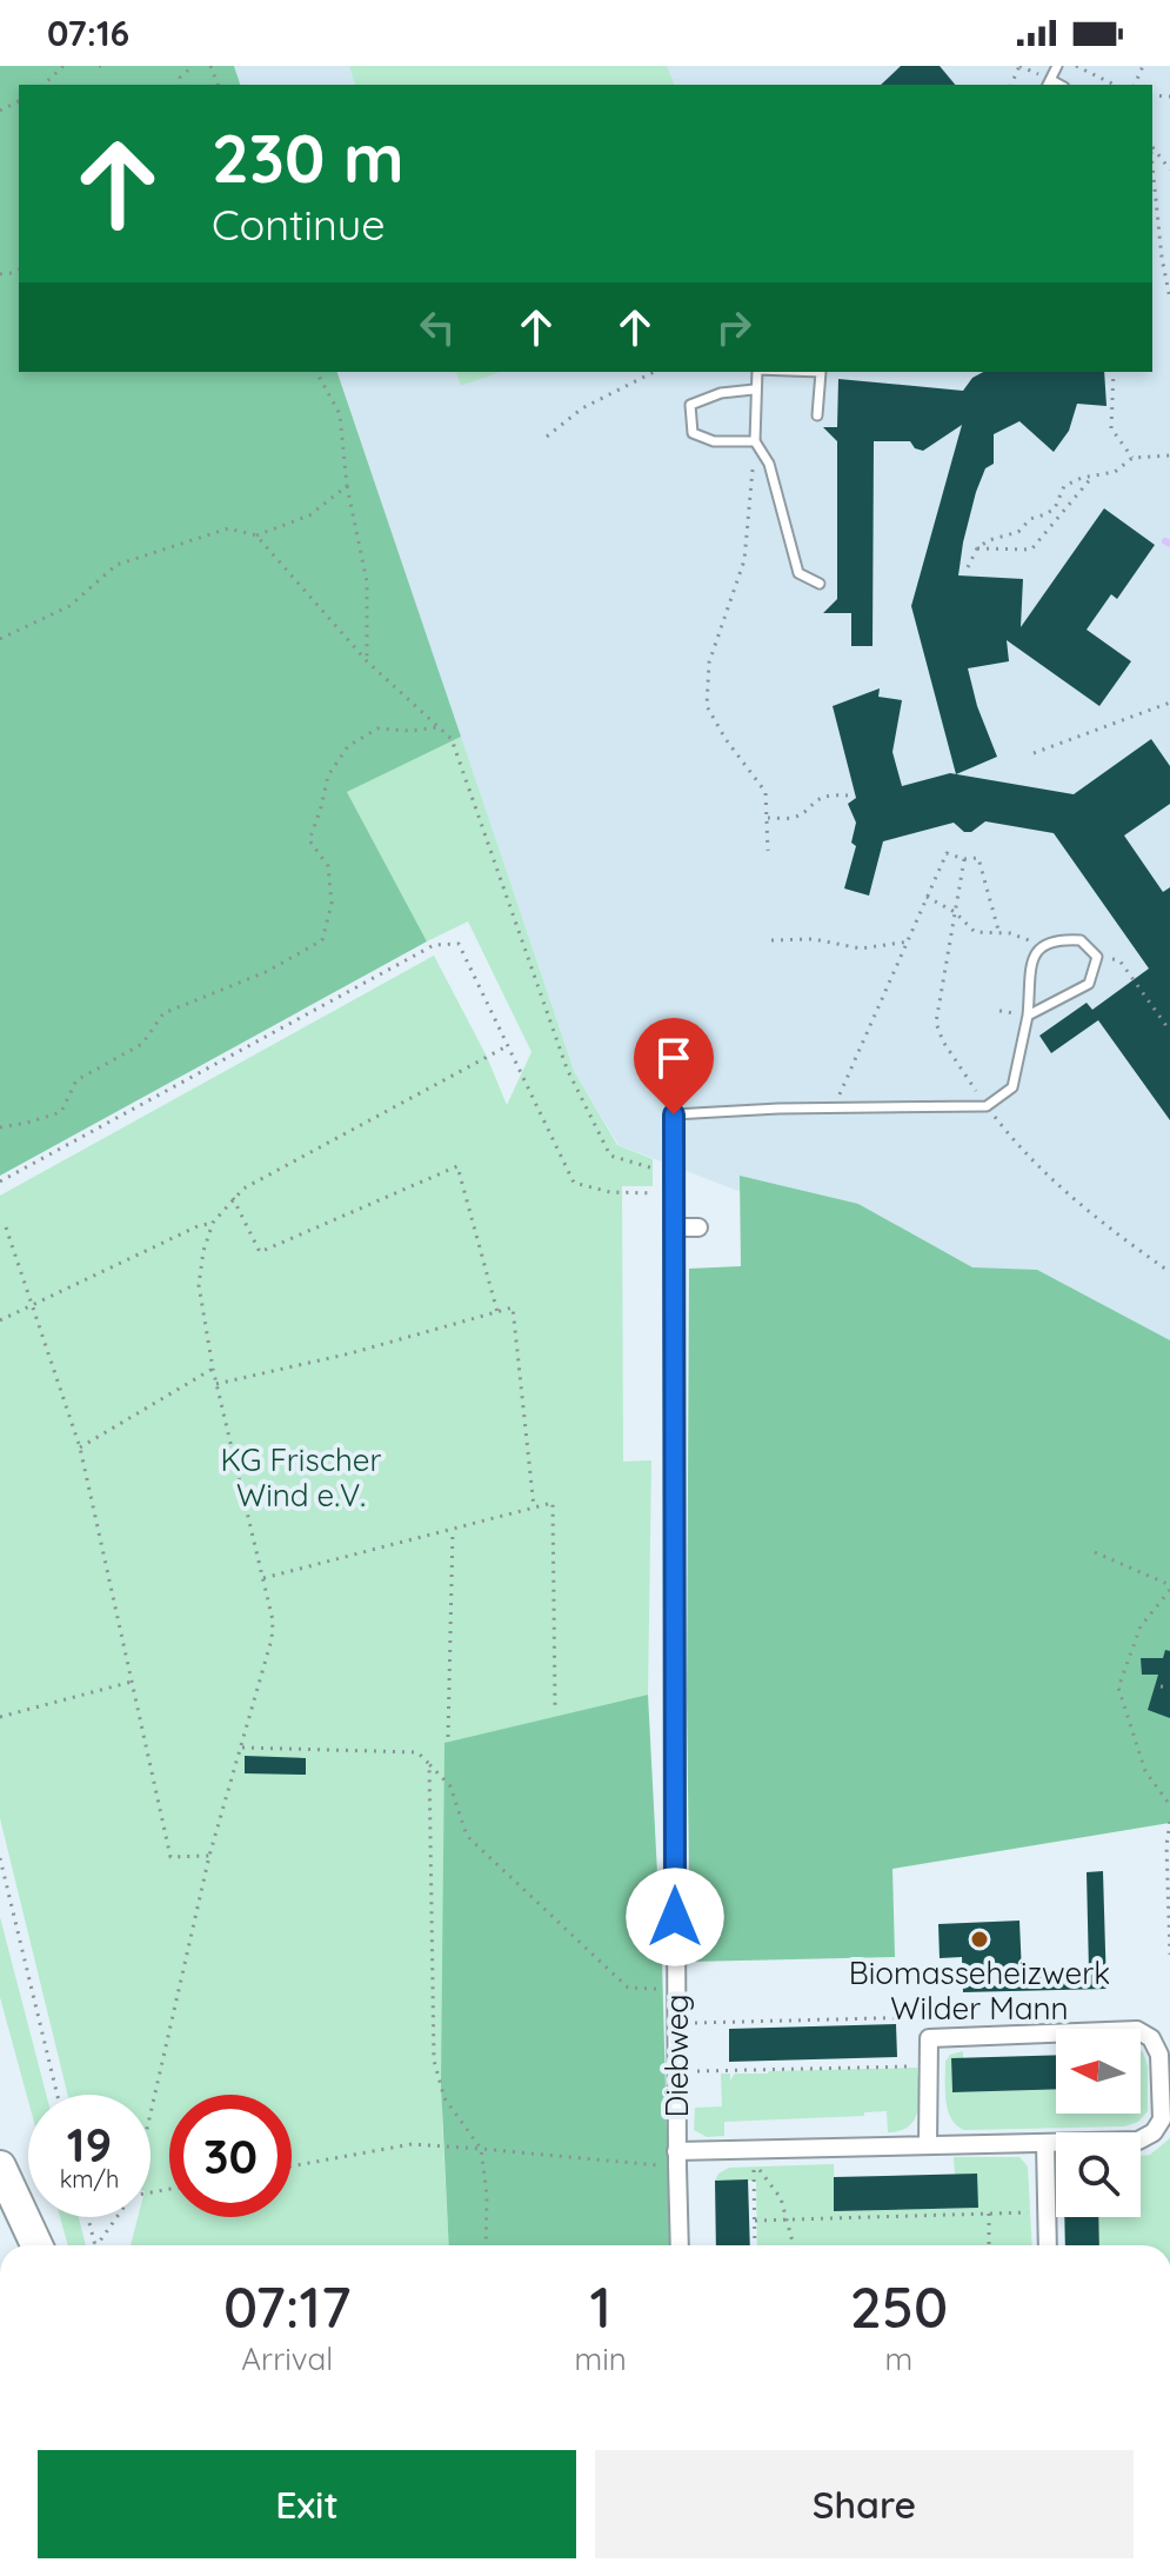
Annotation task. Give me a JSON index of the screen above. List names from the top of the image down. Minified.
{"streets":{"street":["Diebweg"]},"parks":["KG Frischer Wind e.V."],"places":["Biomasseheizwerk Wilder Mann"],"north":"left","page":{"status":"07:16","turn":["230 m","Continue"],"speed":"19 km/h","limit":"30","eta":["07:17","Arrival","1","min","250","m"],"buttons":["Exit","Share"]}}
